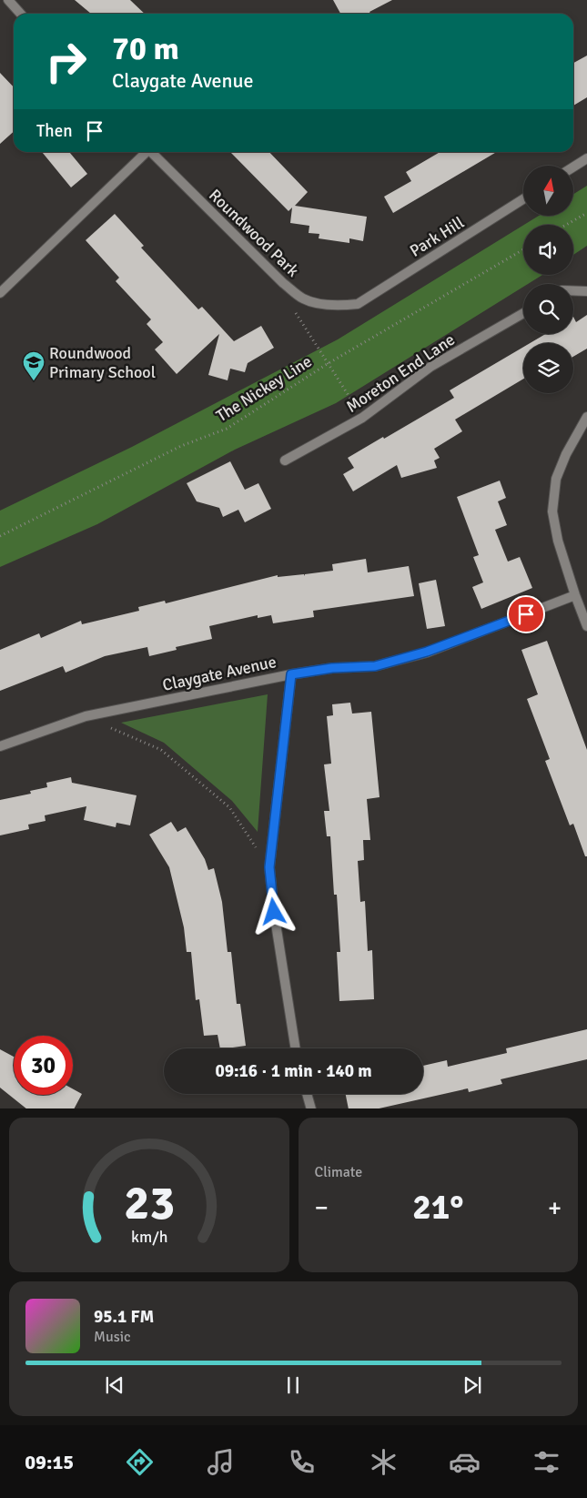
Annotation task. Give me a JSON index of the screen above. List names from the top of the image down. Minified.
{"streets":{"street":["Roundwood Park","Park Hill","Moreton End Lane","Claygate Avenue"],"path":["The Nickey Line"]},"crossings":[["Roundwood Park","Park Hill"]],"places":{"school or university":["Roundwood Primary School"]},"north":"top","page":{"turn":["70 m","Claygate Avenue"],"then":"Then","limit":"30","trip":"09:16 · 1 min · 140 m","tile":"Climate","heat":["−","21°","+"],"song":["95.1 FM","Music"],"tabs":"09:15","gauge":["23","km/h"]}}
